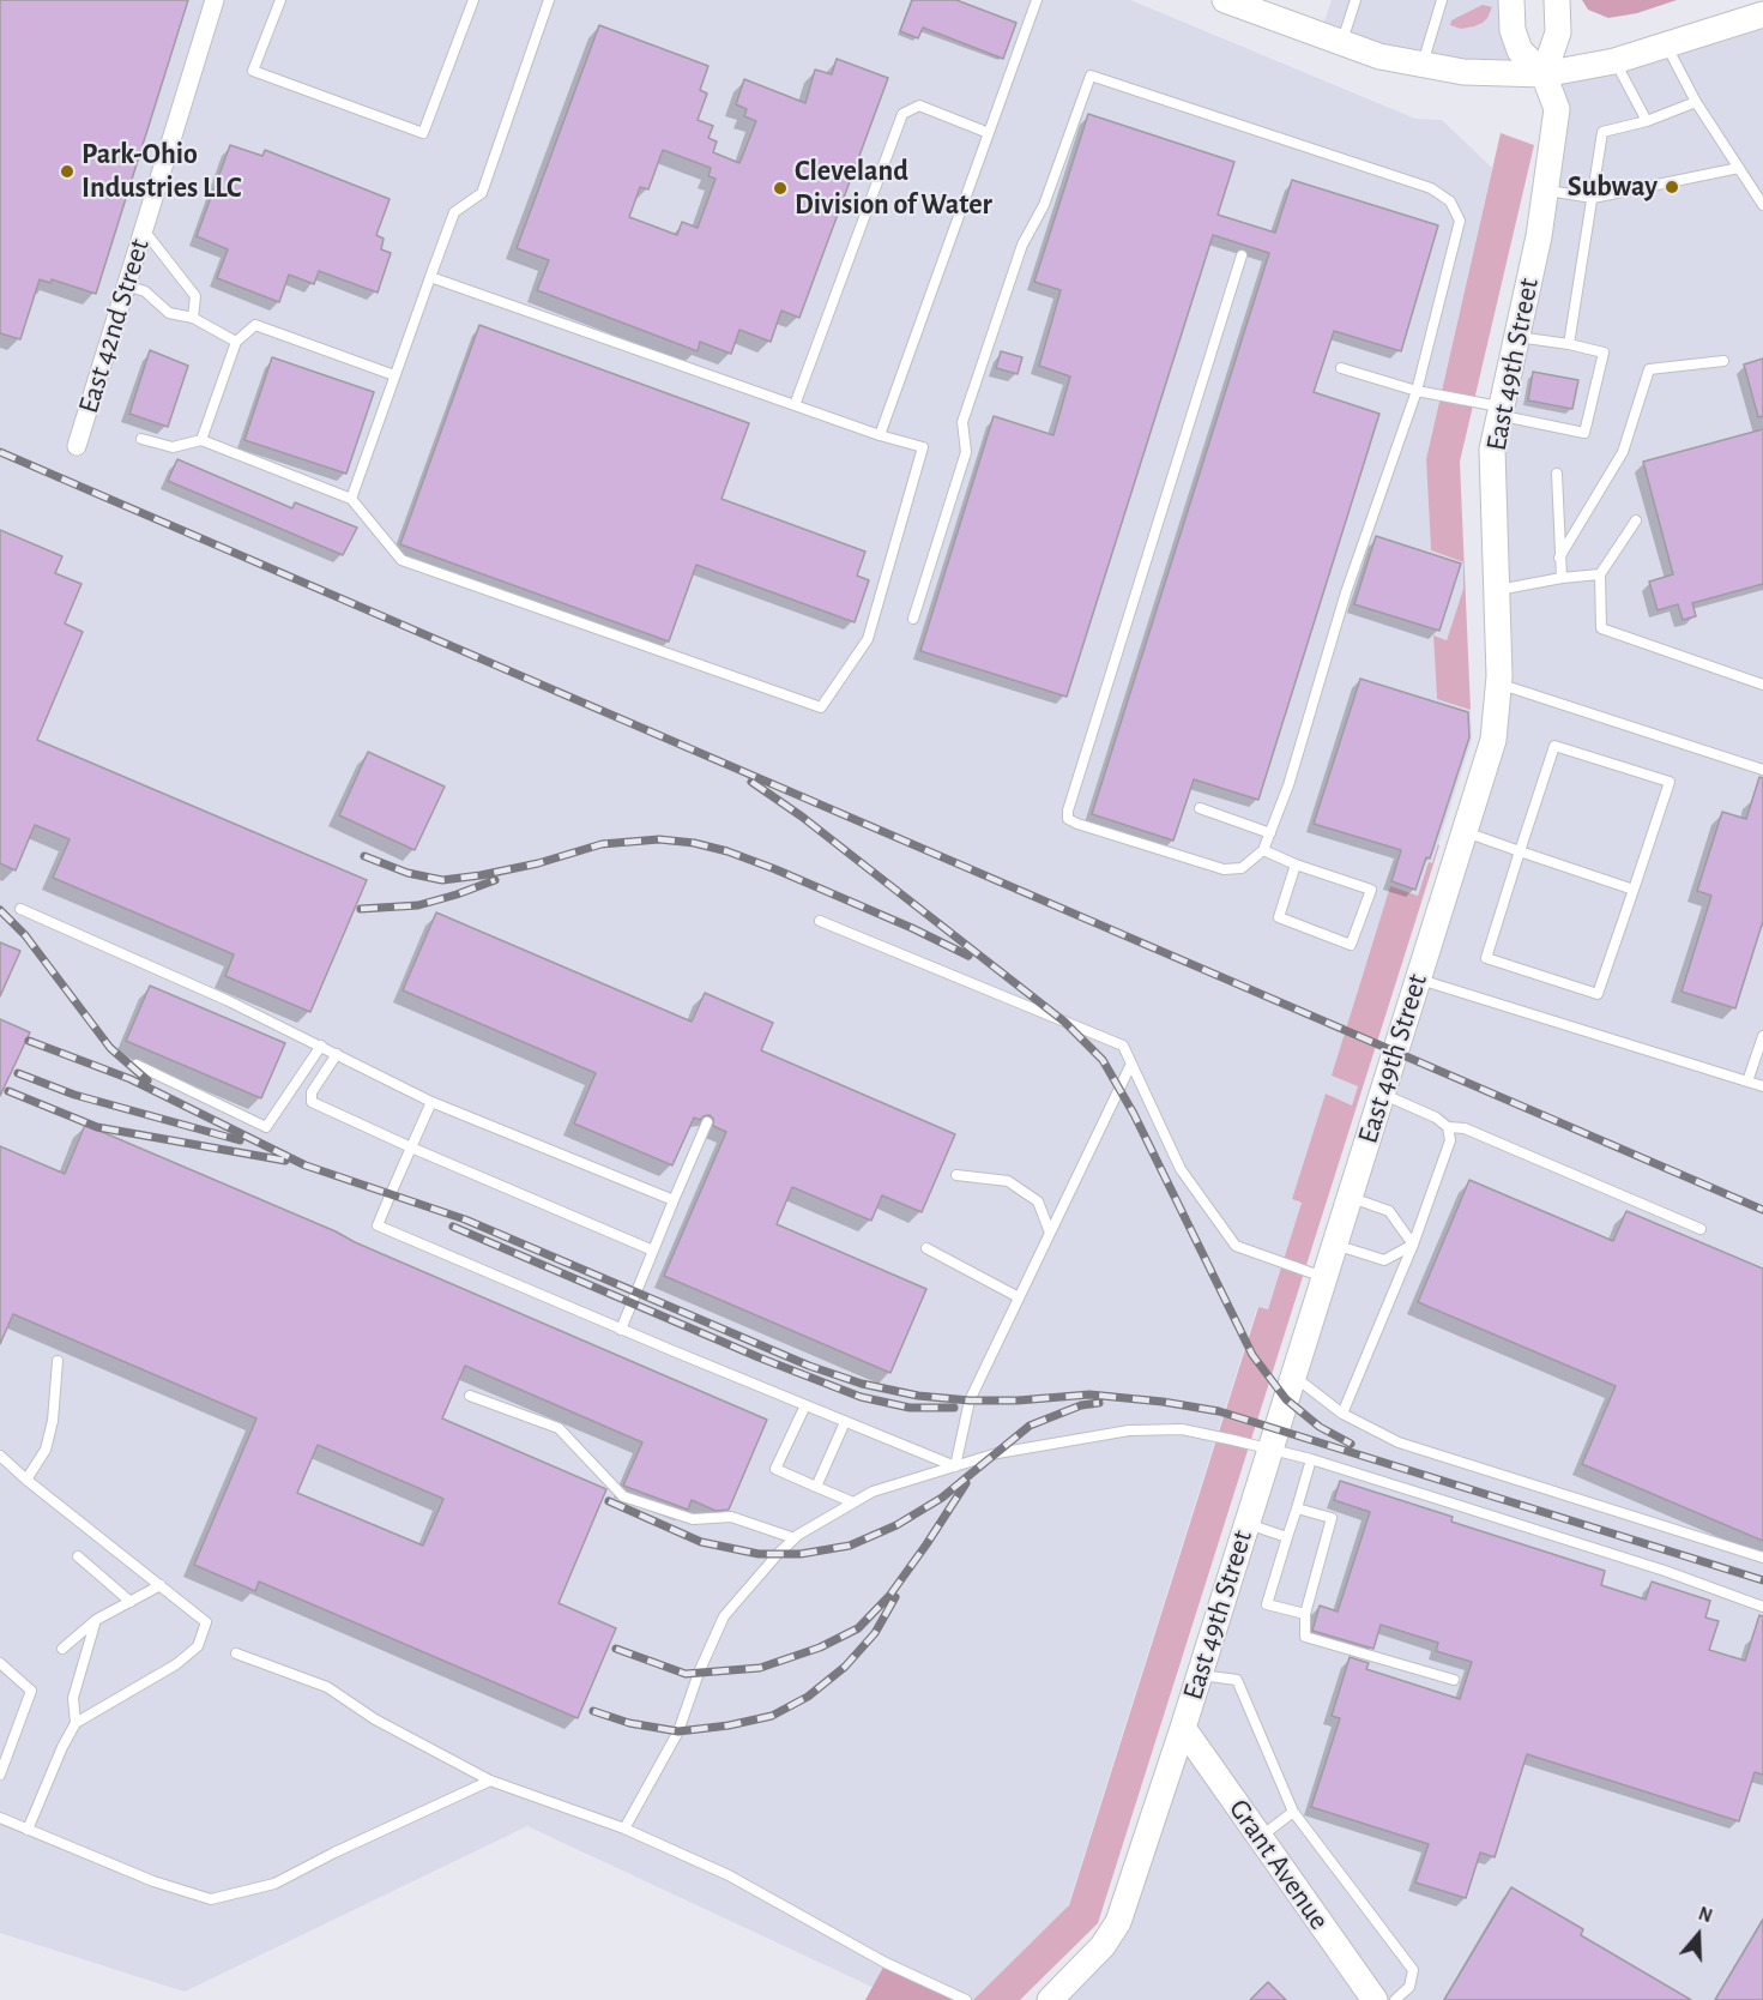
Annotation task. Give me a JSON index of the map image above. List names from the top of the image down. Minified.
{"streets":{"street":["East 42nd Street","East 49th Street","Grant Avenue"]},"crossings":[["East 49th Street","Grant Avenue"]],"places":["Park-Ohio Industries LLC","Subway","Cleveland Division of Water"],"north":"top"}
